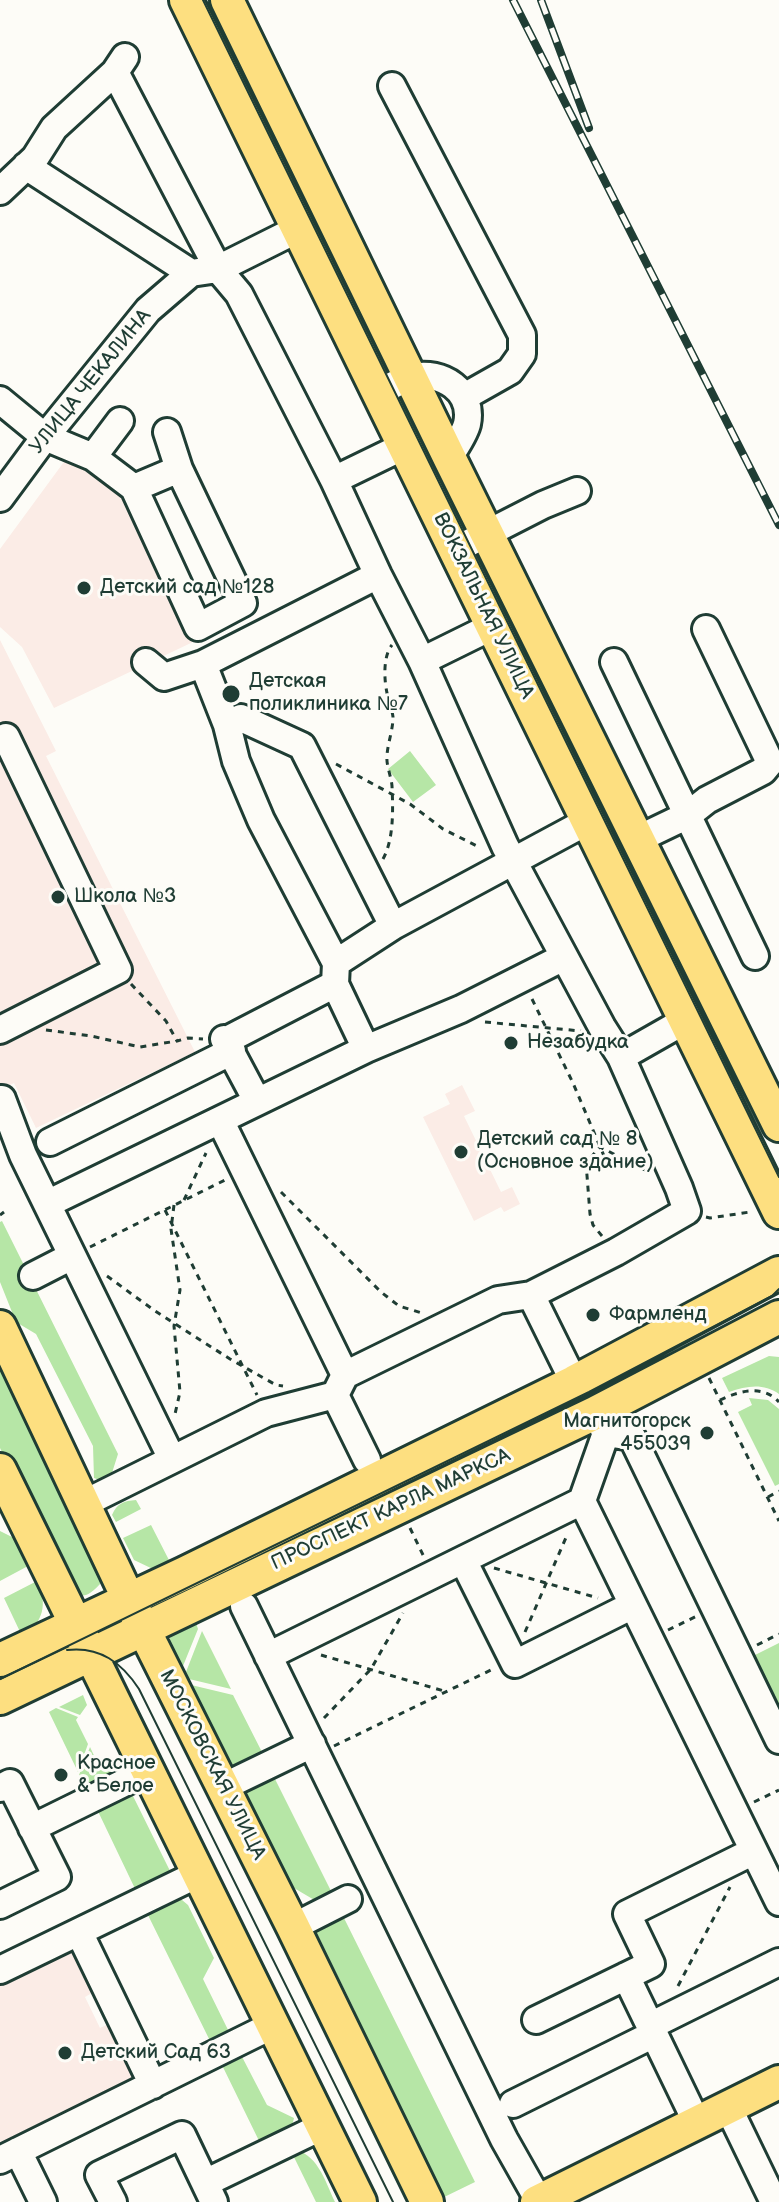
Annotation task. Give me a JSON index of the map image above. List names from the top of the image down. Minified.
{"streets":{"main road":["ВОКЗАЛЬНАЯ УЛИЦА","ПРОСПЕКТ КАРЛА МАРКСА","МОСКОВСКАЯ УЛИЦА"],"street":["УЛИЦА ЧЕКАЛИНА"]},"crossings":[["ПРОСПЕКТ КАРЛА МАРКСА","МОСКОВСКАЯ УЛИЦА"]],"places":["Детский сад №128","Детская поликлиника №7","Школа №3","Незабудка","Детский сад № 8 (Основное здание)","Фармленд","Магнитогорск 455039","Красное & Белое","Детский Сад 63"]}
